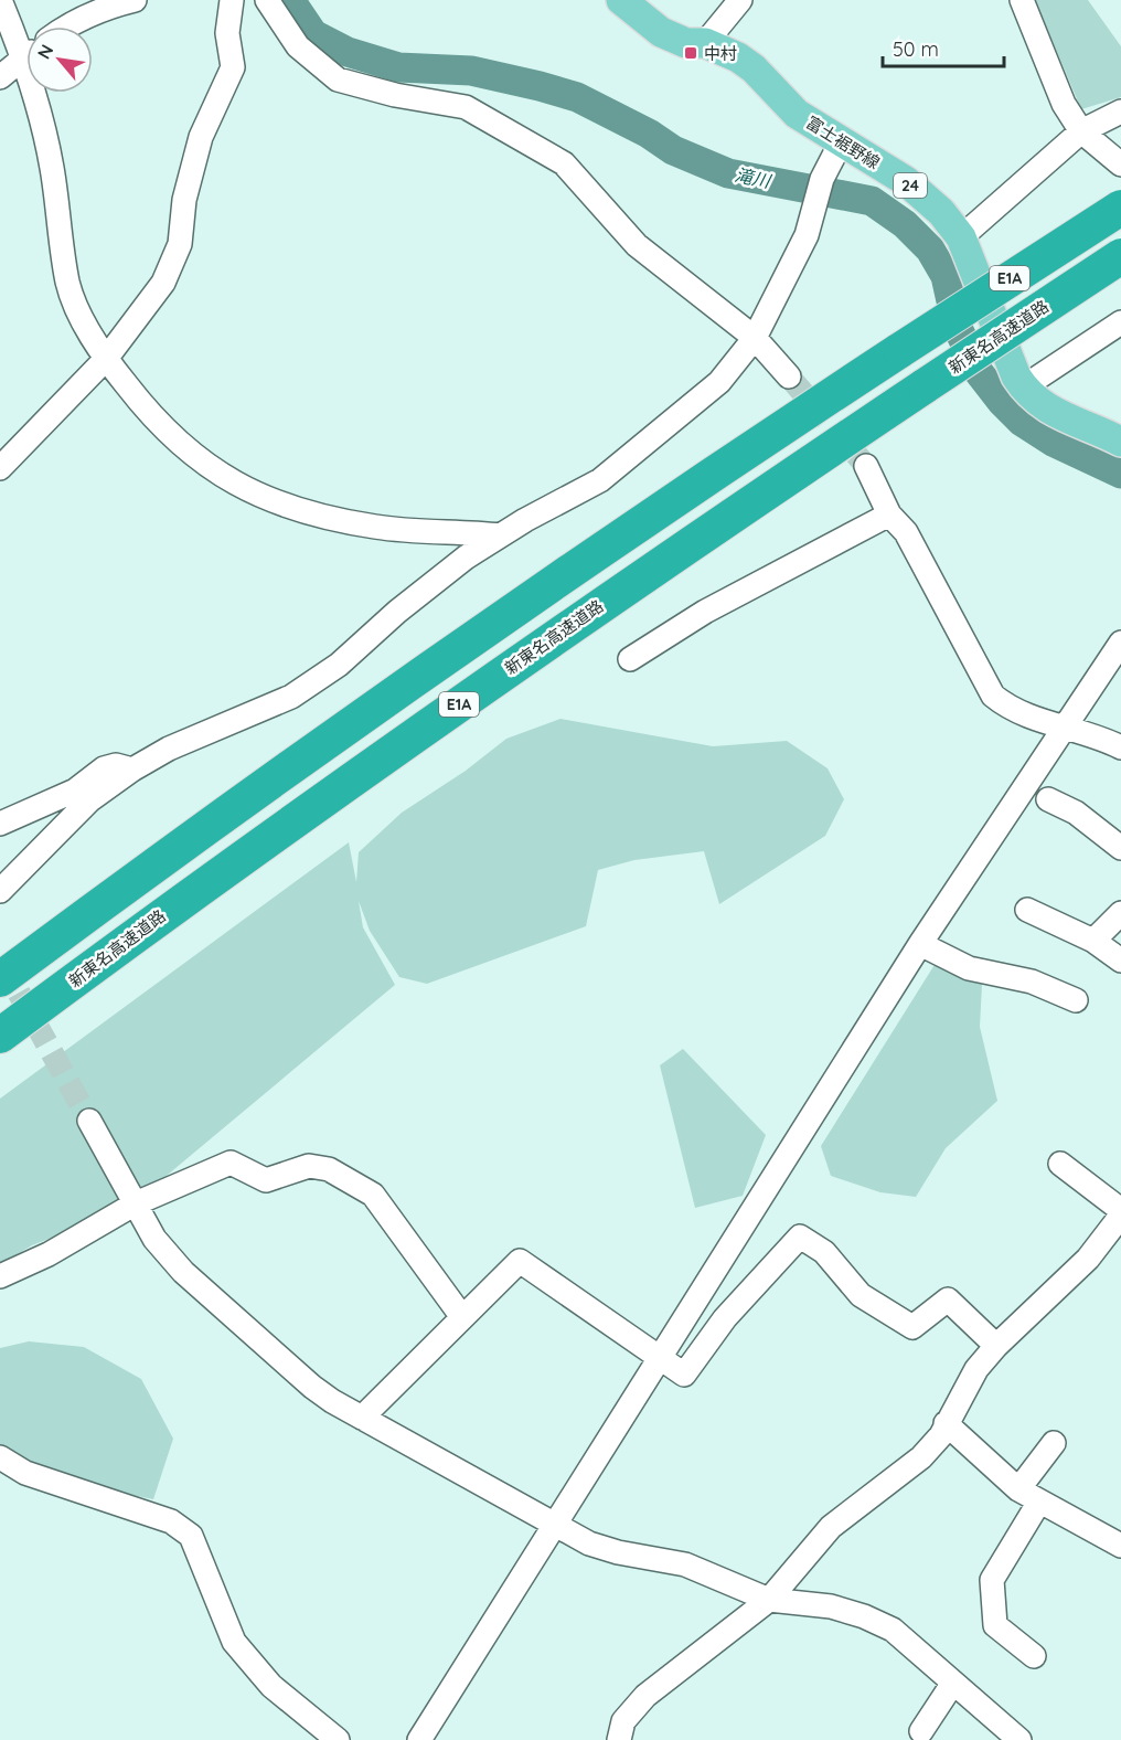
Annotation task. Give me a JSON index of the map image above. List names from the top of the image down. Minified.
{"streets":{"highway":["E1A","新東名高速道路"],"main road":["富士裾野線","24"]},"water":["滝川"],"places":{"transit":["中村"]},"scale_bar":"50 m","north":"top left"}
